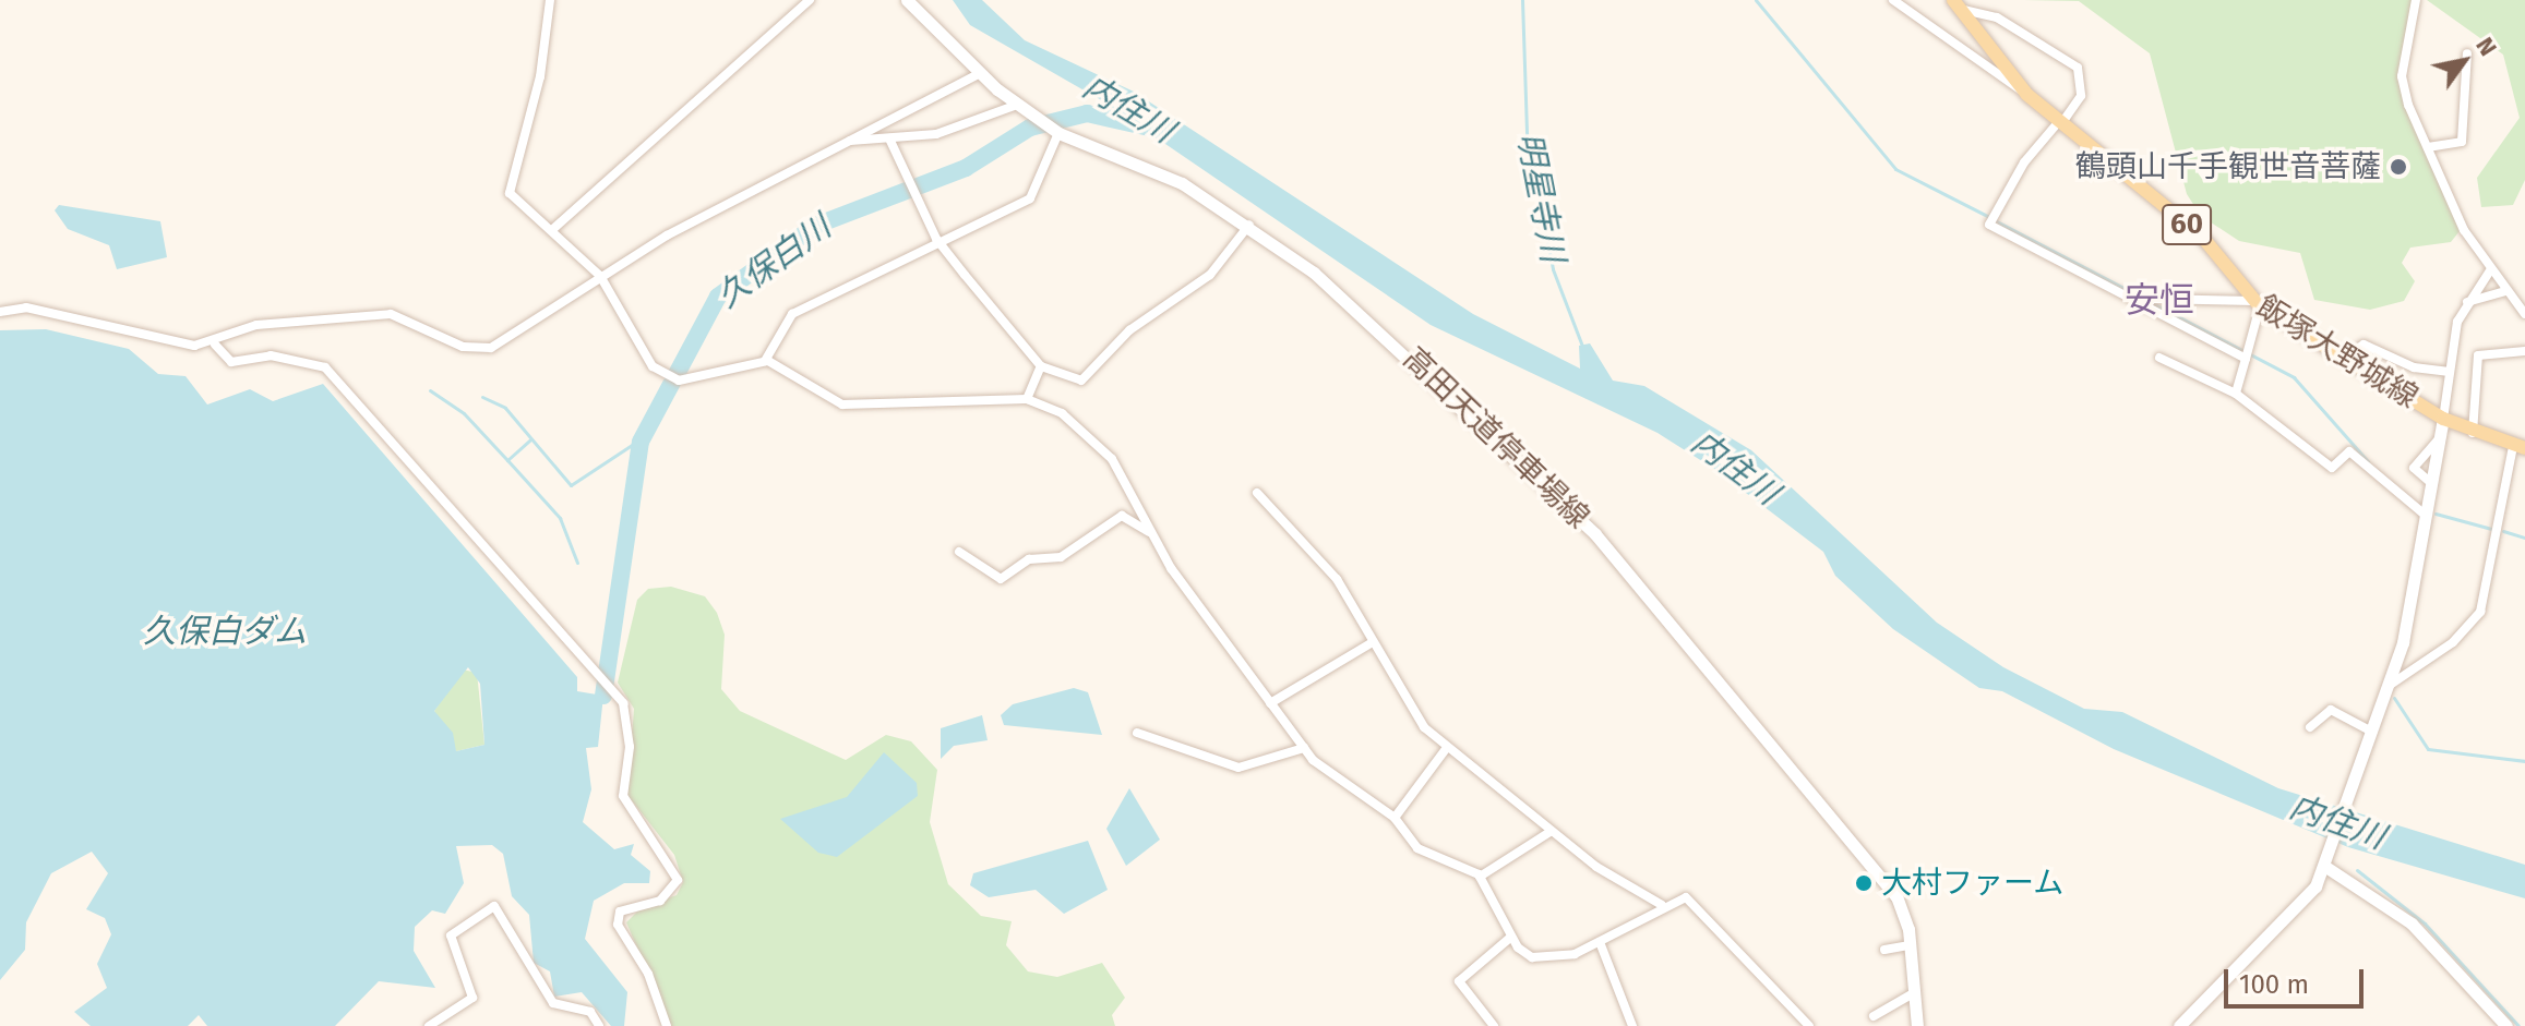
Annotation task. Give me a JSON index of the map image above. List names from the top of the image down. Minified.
{"streets":{"main road":["60","飯塚大野城線","高田天道停車場線"]},"districts":["安恒"],"water":["内住川","明星寺川","久保白川","久保白ダム"],"places":["鶴頭山千手観世音菩薩","大村ファーム"],"scale_bar":"100 m","north":"top right"}
